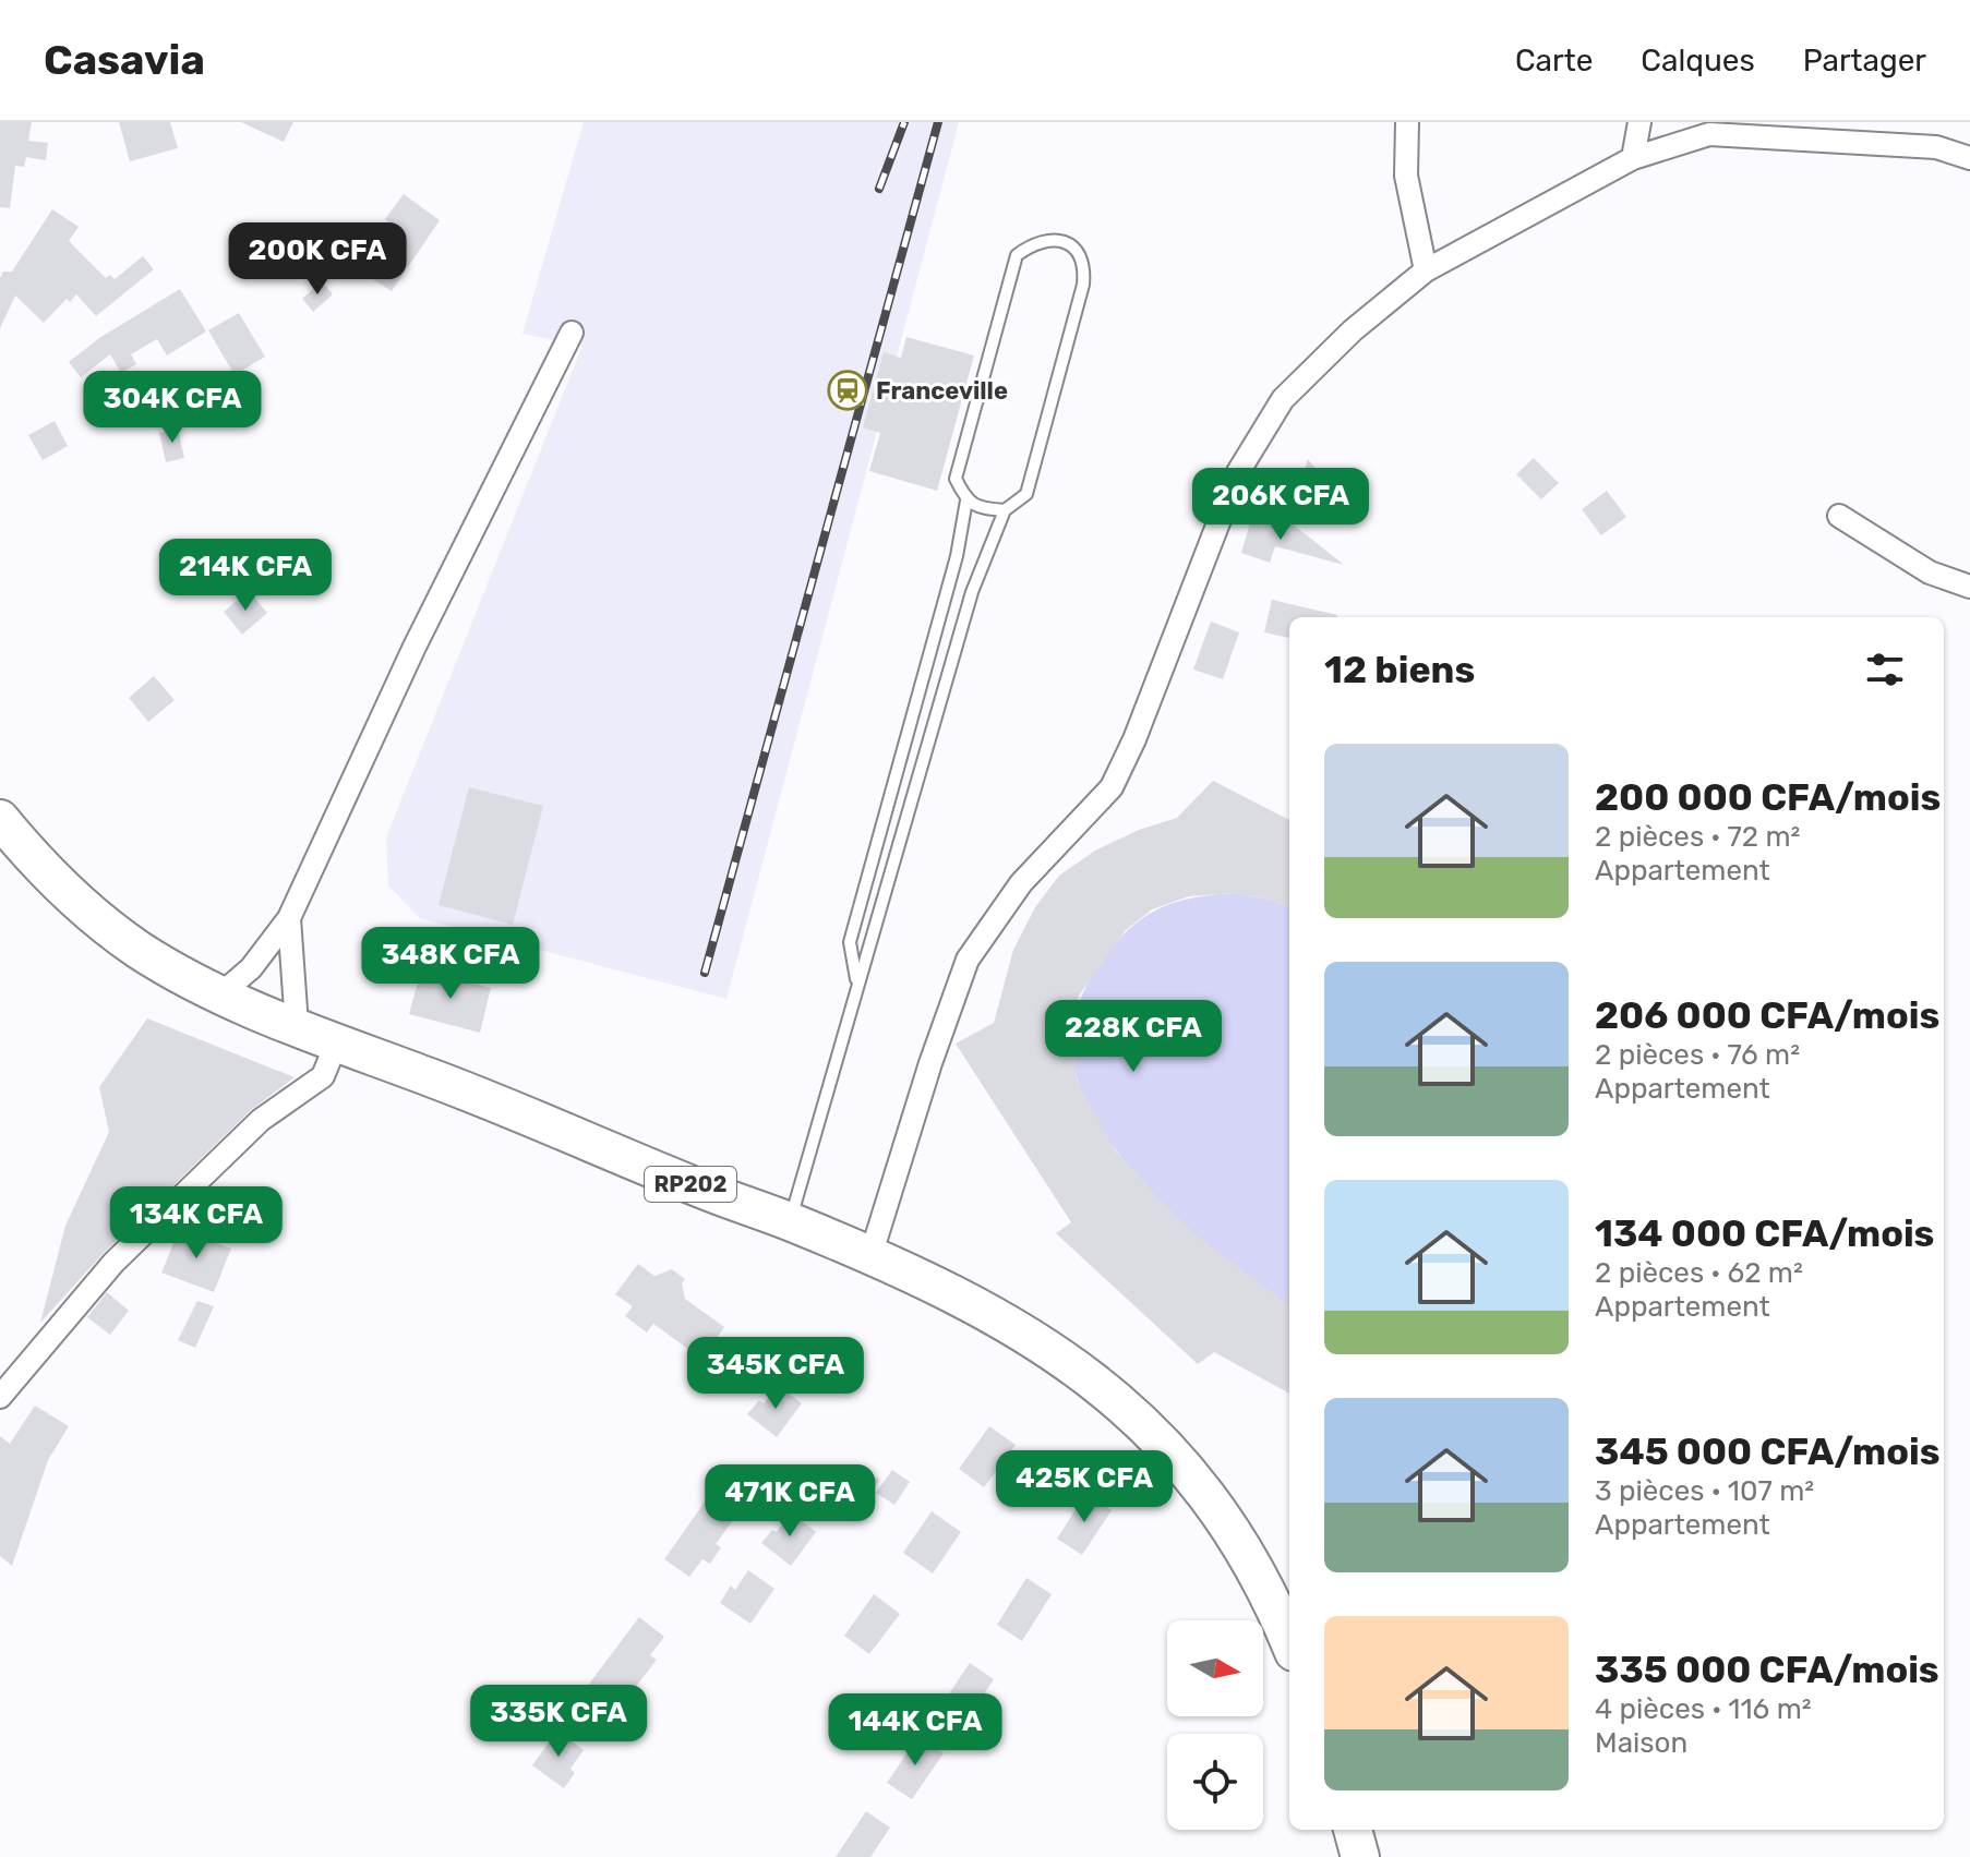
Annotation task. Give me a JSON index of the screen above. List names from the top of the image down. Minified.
{"streets":{"main road":["RP202"]},"places":{"station":["Franceville"]},"north":"right","page":{"header":"Casavia","nav":["Carte","Calques","Partager"],"price":["200K CFA","304K CFA","206K CFA","214K CFA","348K CFA","228K CFA","134K CFA","345K CFA","425K CFA","471K CFA","335K CFA","144K CFA"],"heading":"12 biens","list":[{"name":"200 000 CFA/mois","note":"2 pièces · 72 m² · Appartement"},{"name":"206 000 CFA/mois","note":"2 pièces · 76 m² · Appartement"},{"name":"134 000 CFA/mois","note":"2 pièces · 62 m² · Appartement"},{"name":"345 000 CFA/mois","note":"3 pièces · 107 m² · Appartement"},{"name":"335 000 CFA/mois","note":"4 pièces · 116 m² · Maison"}]}}
